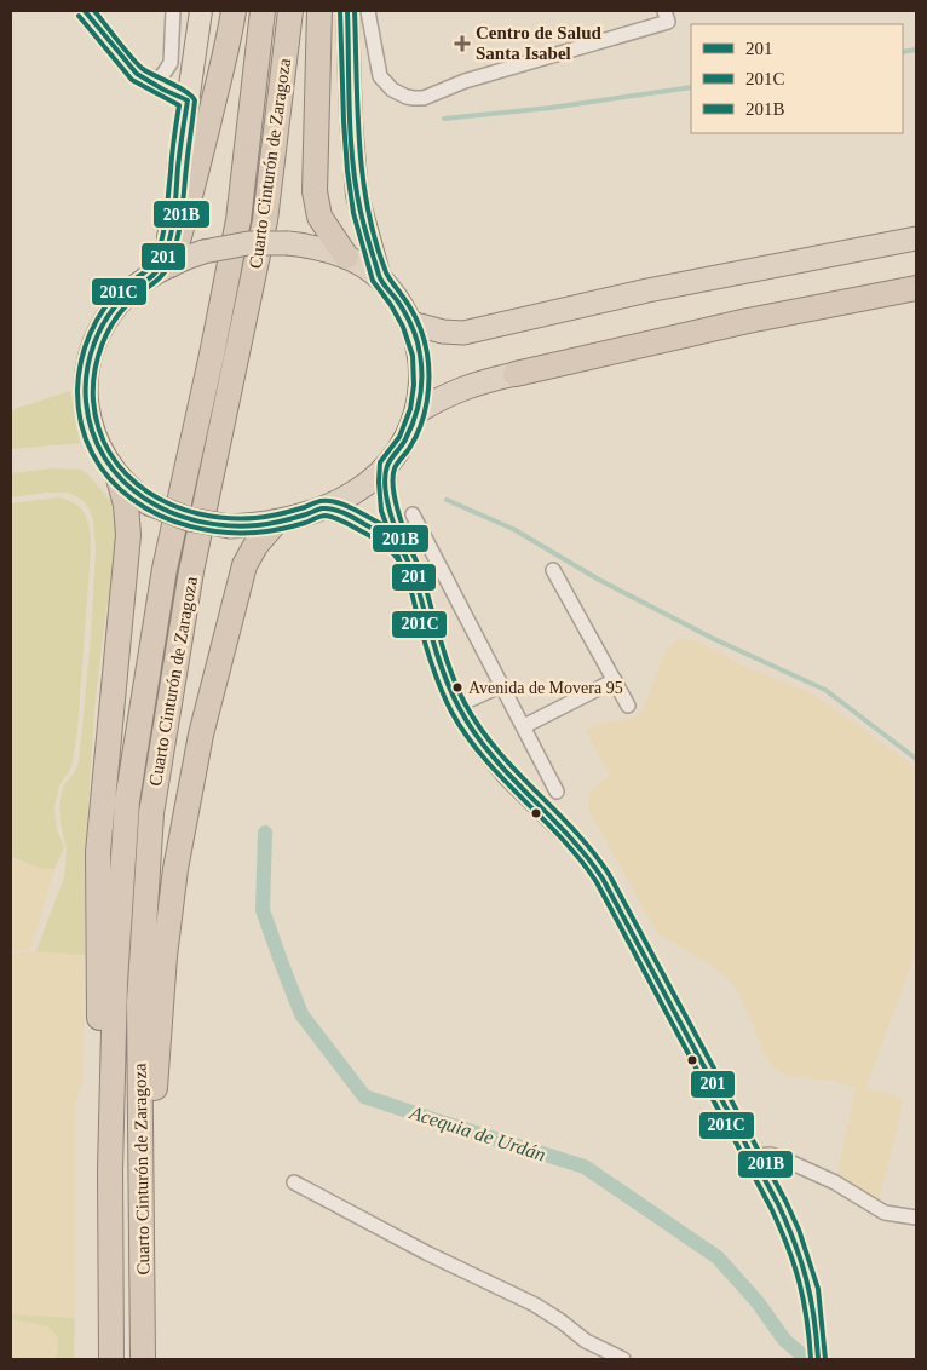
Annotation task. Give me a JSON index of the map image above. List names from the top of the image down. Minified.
{"streets":{"highway":["Cuarto Cinturón de Zaragoza"]},"water":["Acequia de Urdán"],"places":{"health":["Centro de Salud Santa Isabel"],"other":["Avenida de Movera 95"]},"lines":["transit line 201","transit line 201C","transit line 201B"],"legend":["201","201C","201B"]}
